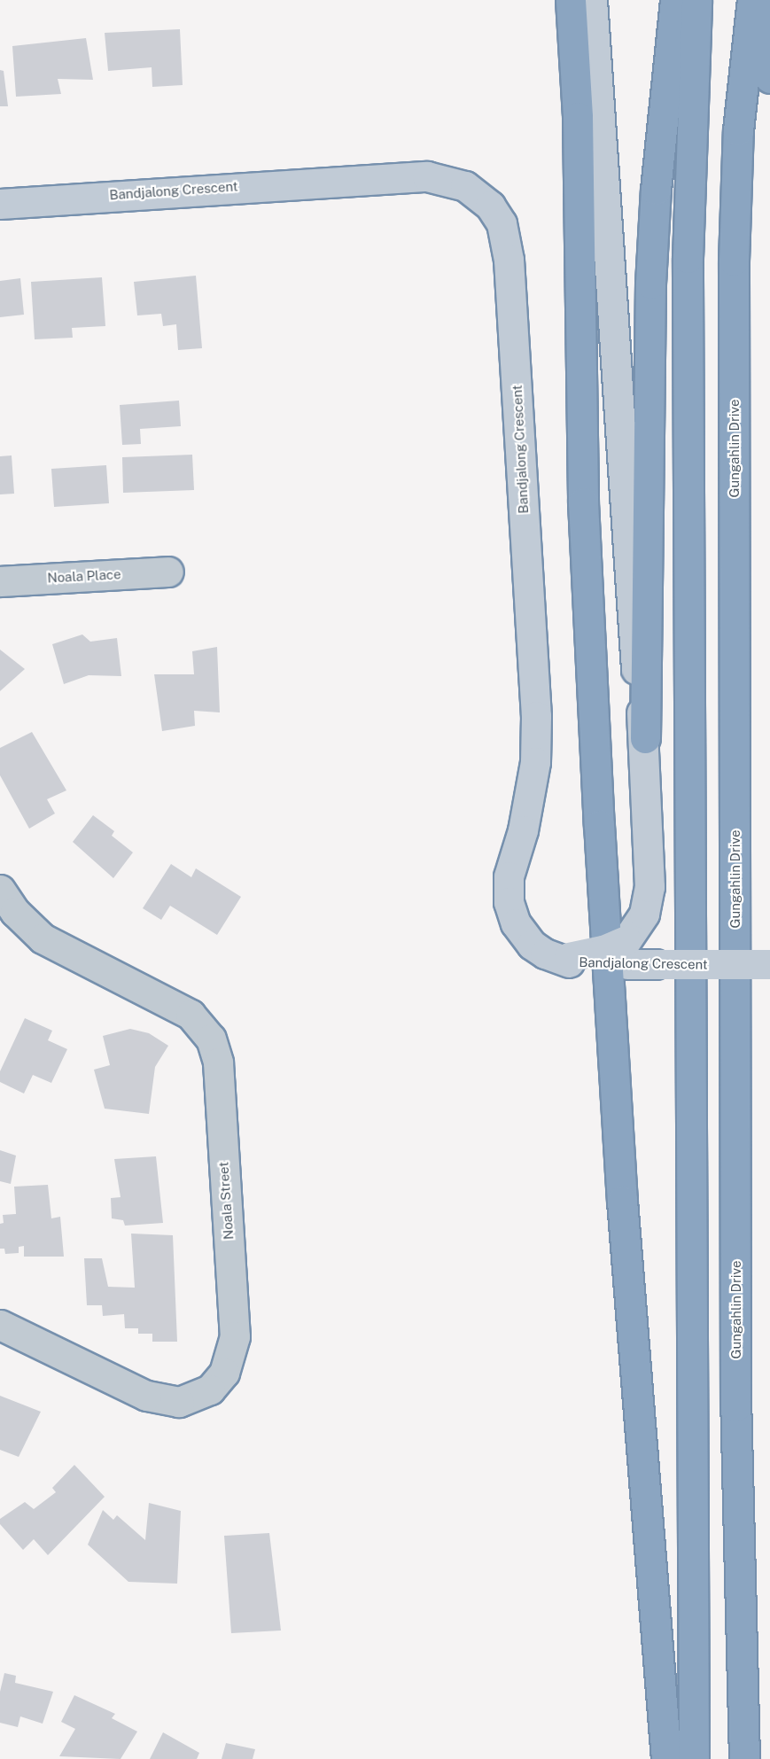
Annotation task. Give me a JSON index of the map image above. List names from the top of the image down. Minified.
{"streets":{"highway":["Gungahlin Drive"],"street":["Bandjalong Crescent","Noala Place","Noala Street"]}}
